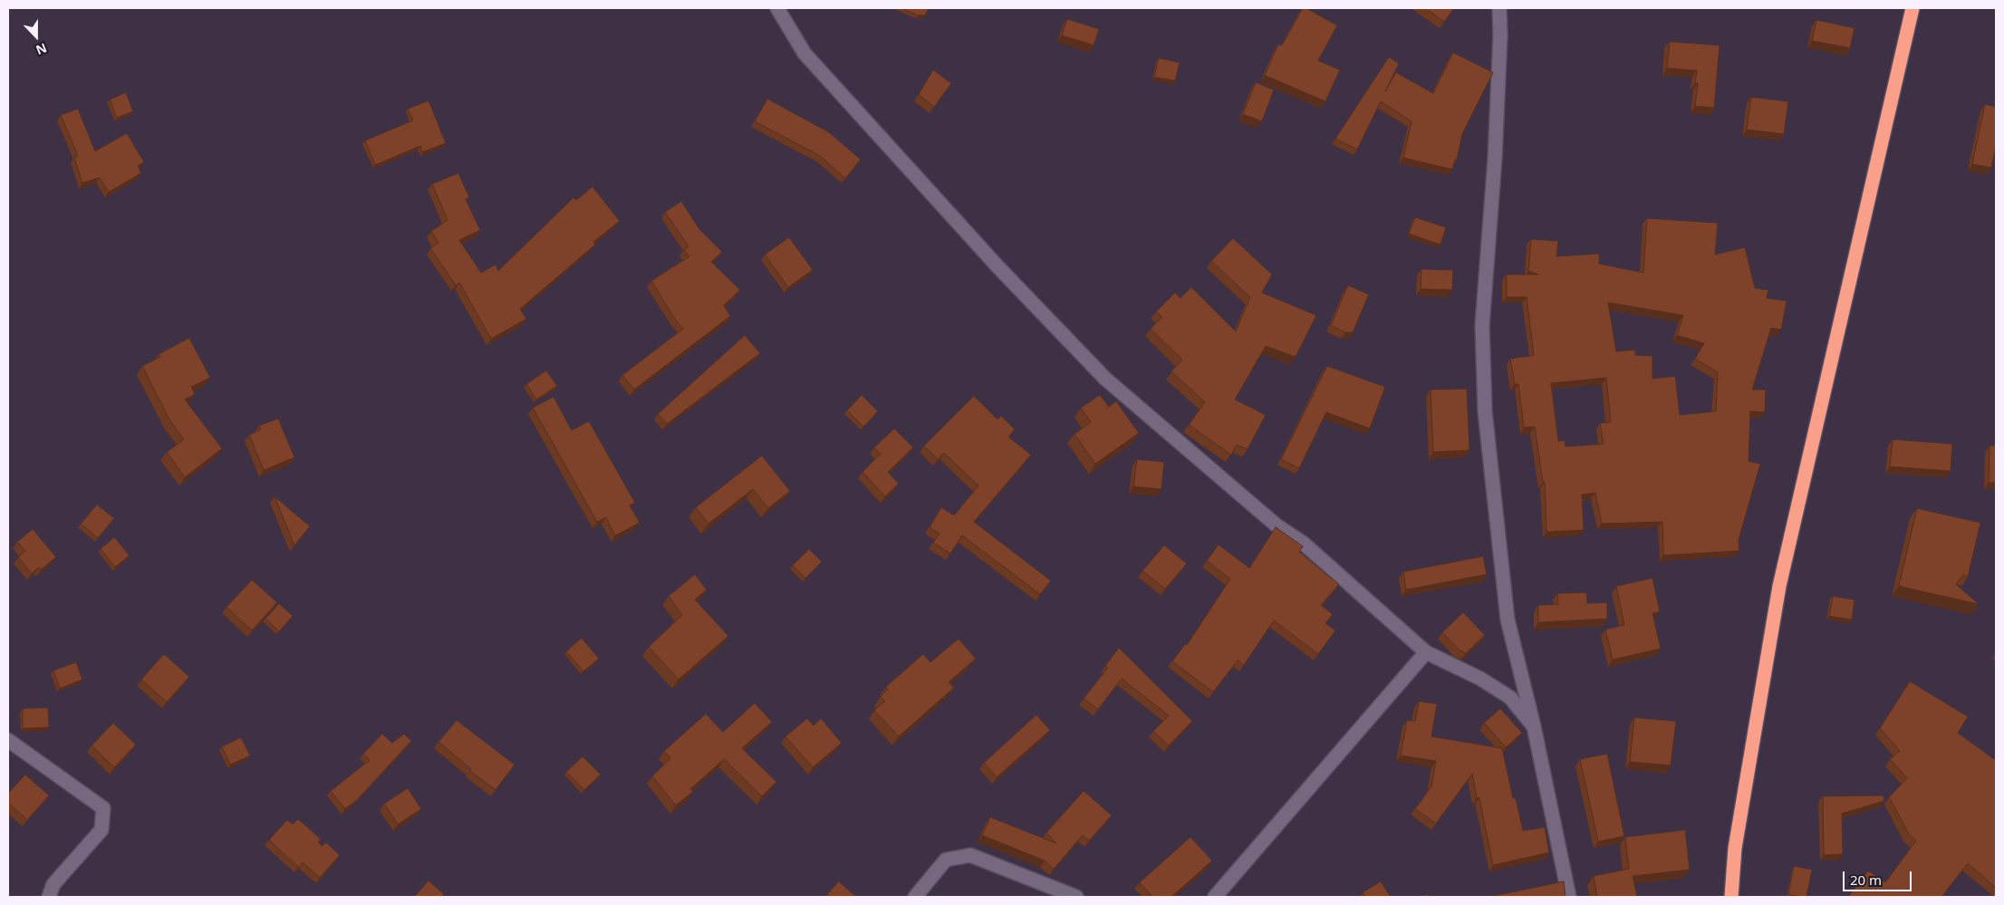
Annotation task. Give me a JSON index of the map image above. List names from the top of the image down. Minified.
{"scale_bar":"20 m","north":"bottom"}
